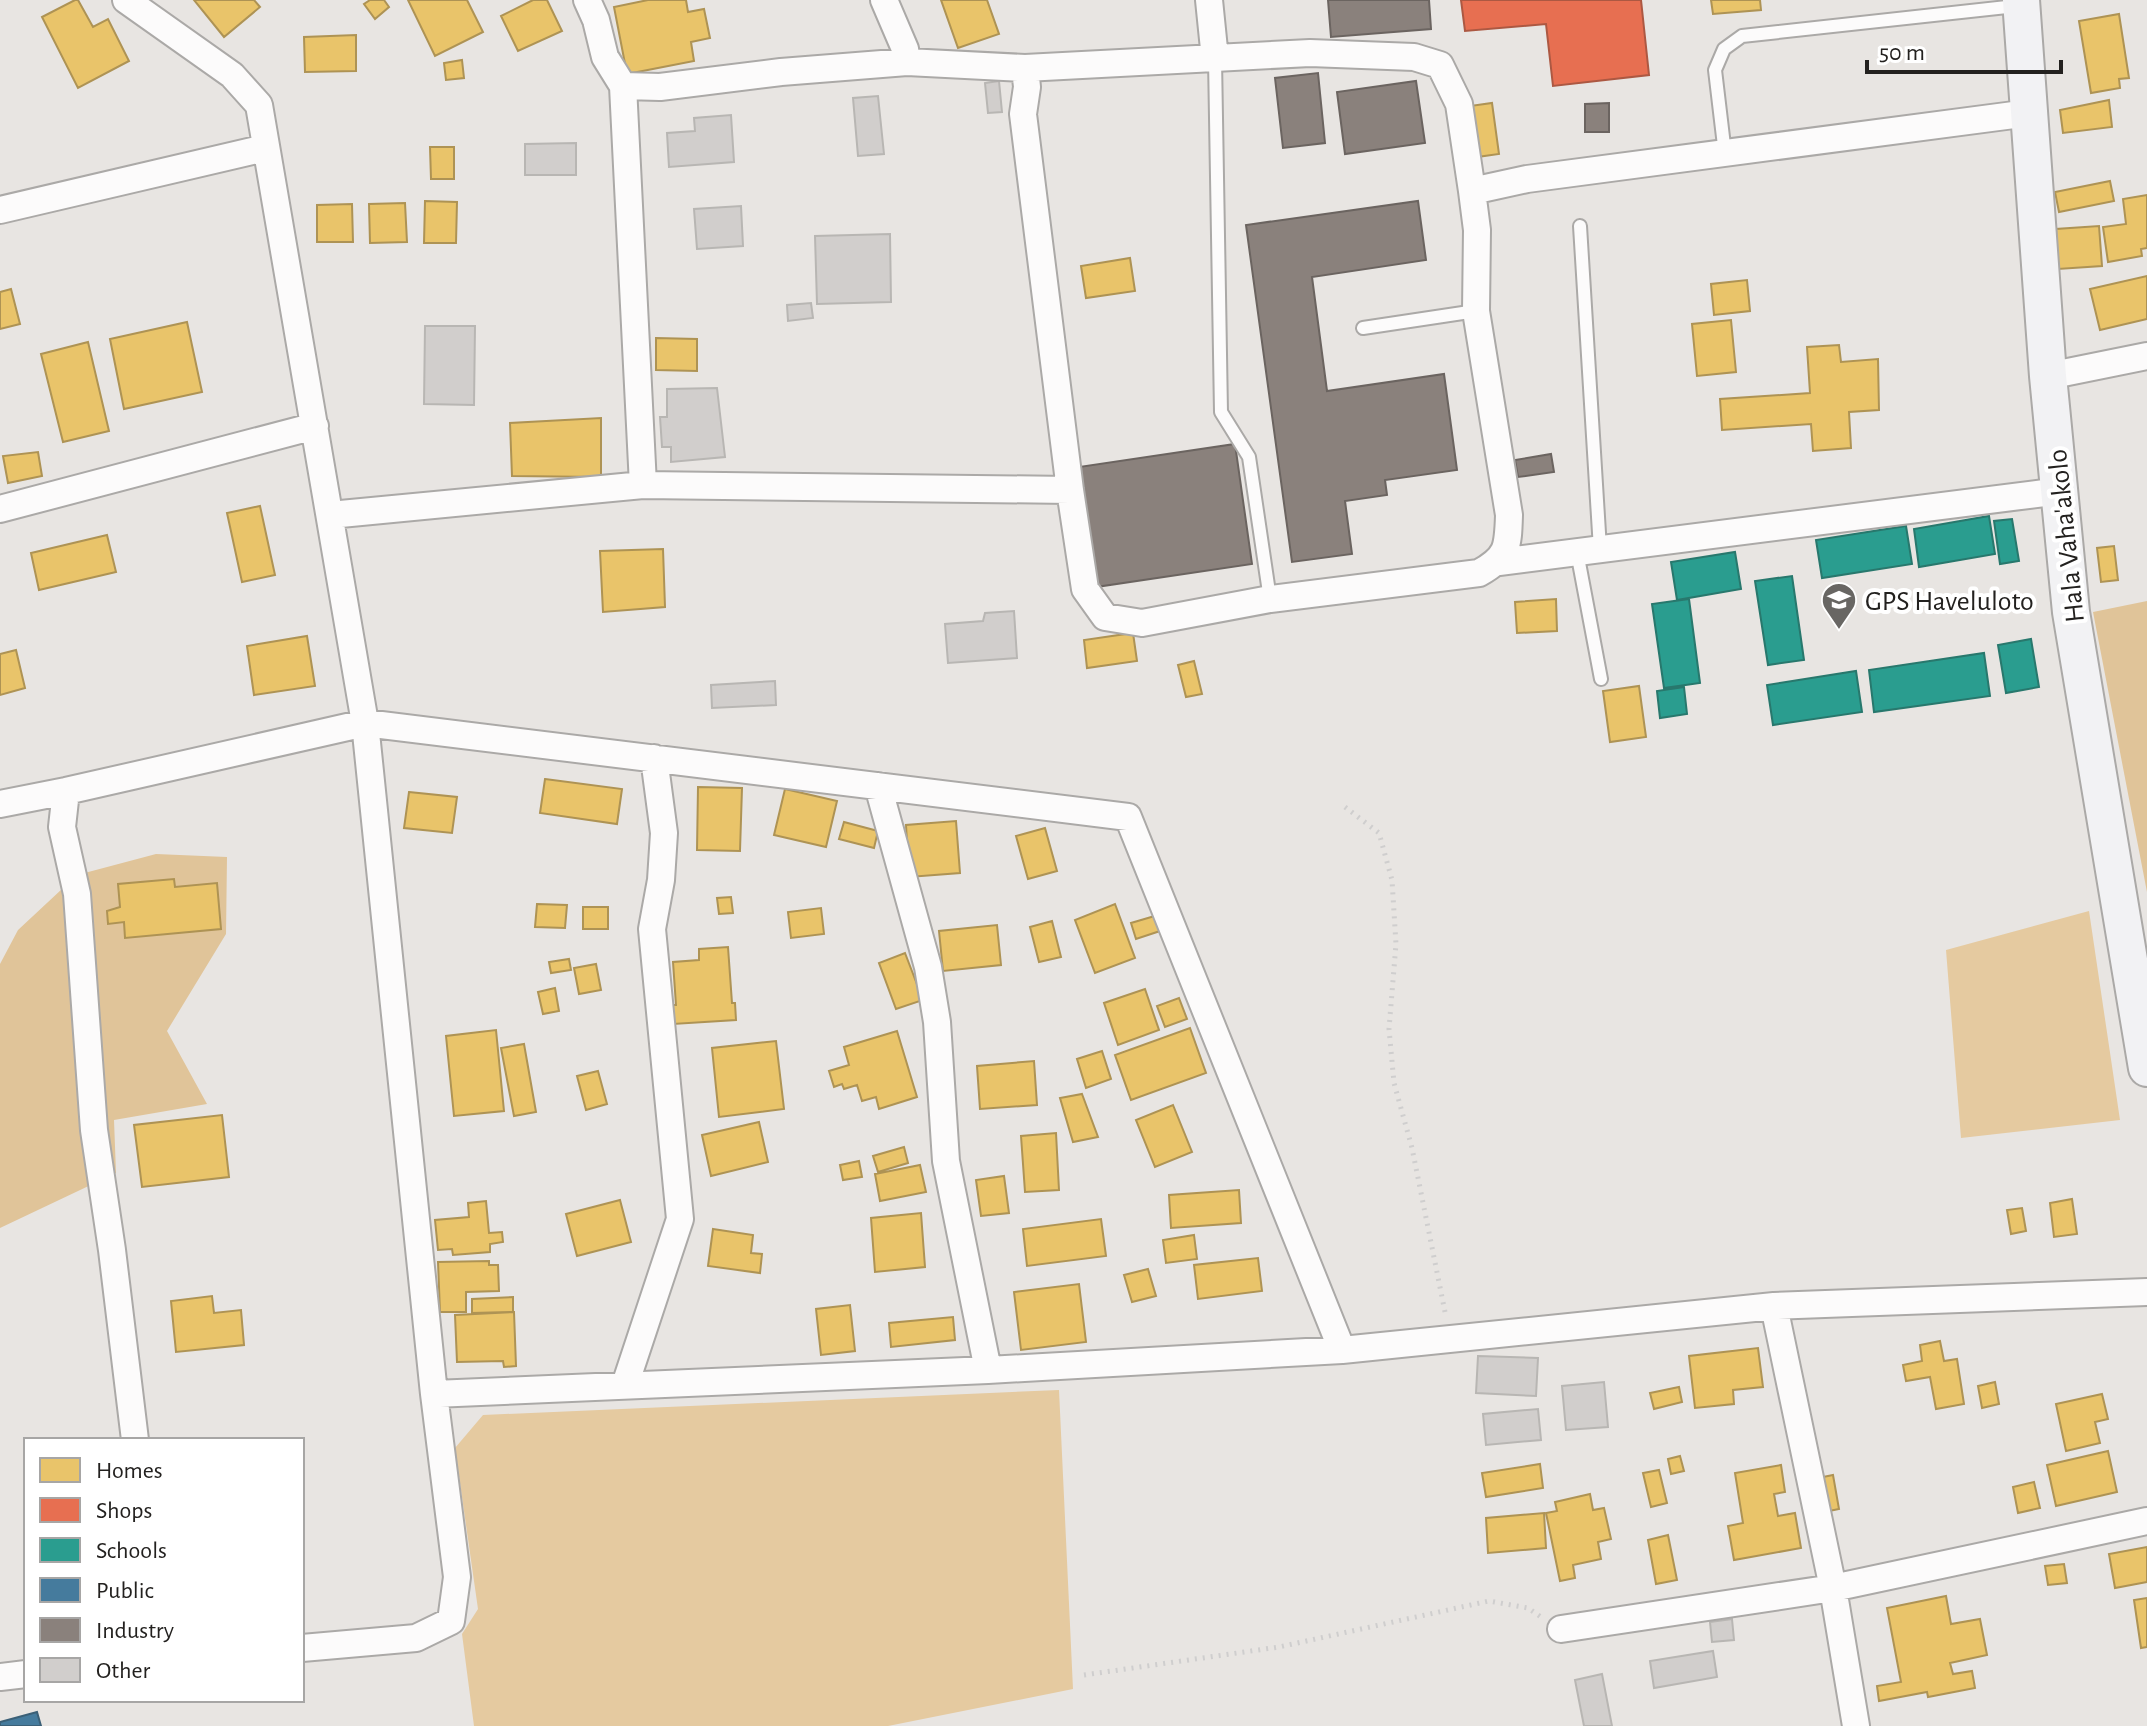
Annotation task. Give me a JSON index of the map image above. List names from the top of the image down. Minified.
{"streets":{"main road":["Hala Vaha'akolo"]},"places":{"school or university":["GPS Haveluloto"]},"legend":["Homes","Shops","Schools","Public","Industry","Other"],"scale_bar":"50 m"}
